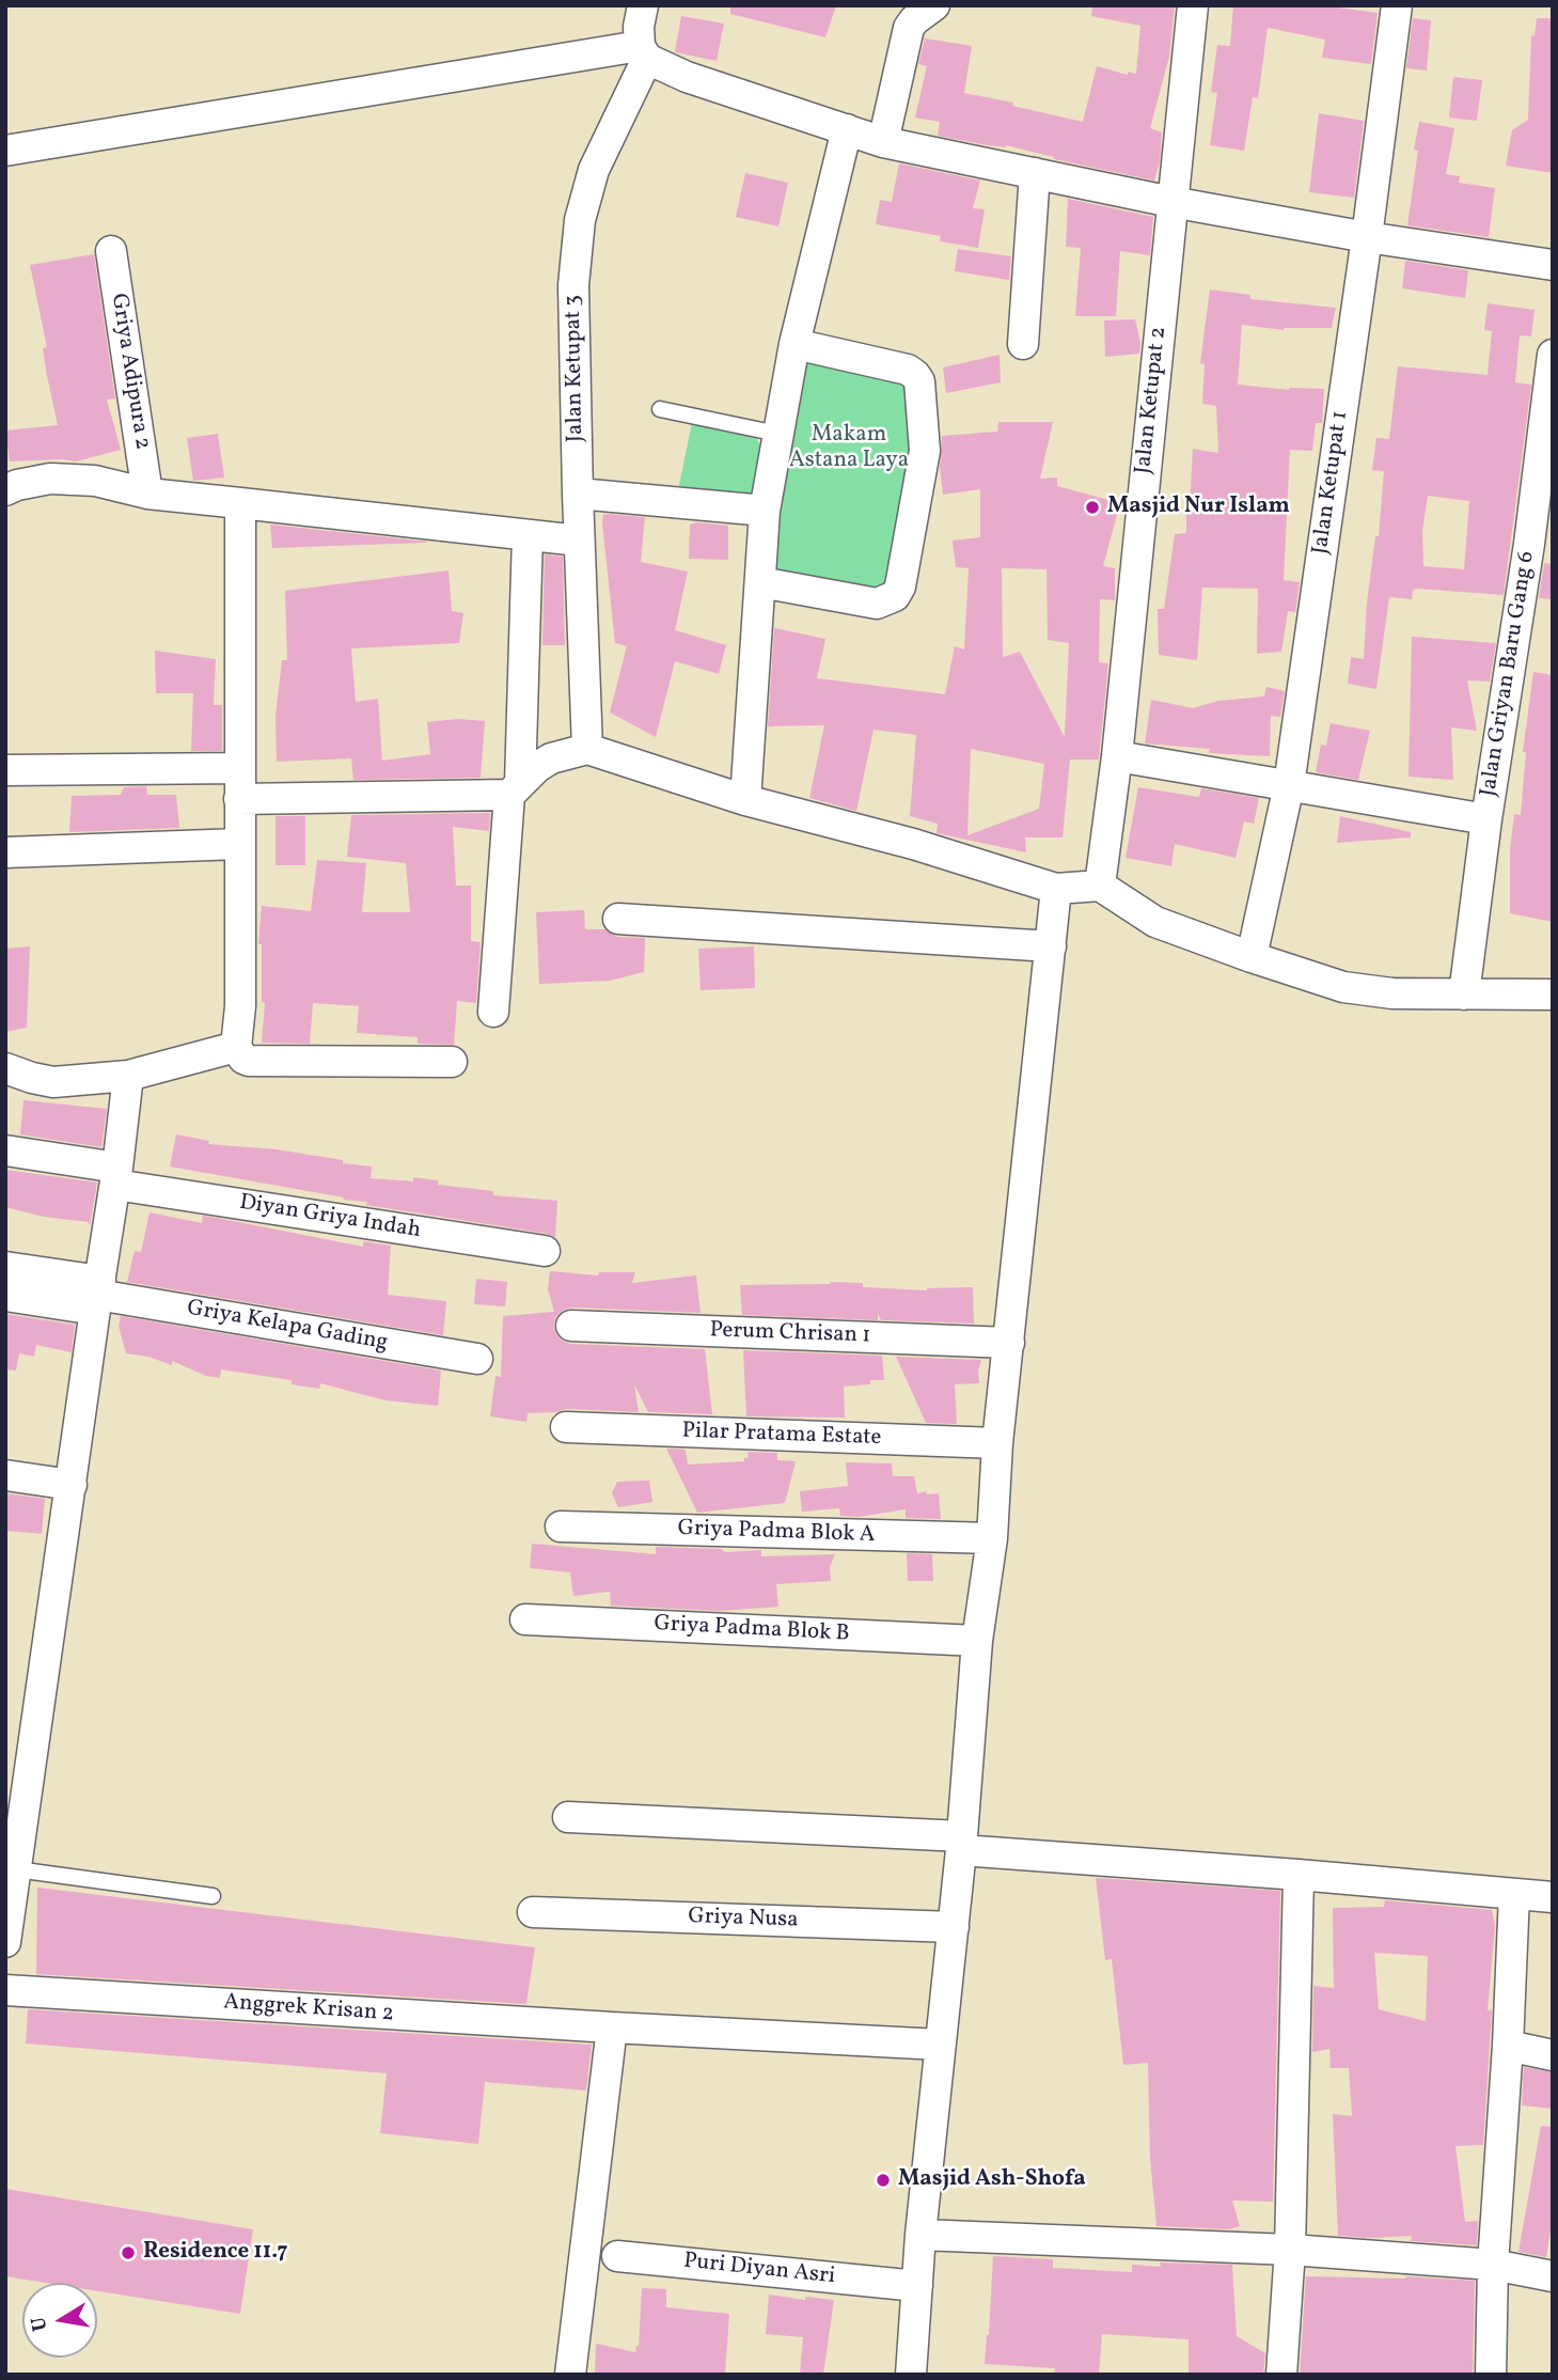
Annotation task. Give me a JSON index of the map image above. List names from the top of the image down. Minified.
{"streets":{"street":["Jalan Ketupat 3","Griya Adipura 2","Jalan Ketupat 2","Jalan Ketupat 1","Jalan Griyan Baru Gang 6","Diyan Griya Indah","Griya Kelapa Gading","Perum Chrisan 1","Pilar Pratama Estate","Griya Padma Blok A","Griya Padma Blok B","Griya Nusa","Anggrek Krisan 2","Puri Diyan Asri"]},"parks":["Makam Astana Laya"],"places":["Masjid Nur Islam","Masjid Ash-Shofa","Residence 11.7"],"north":"left"}
